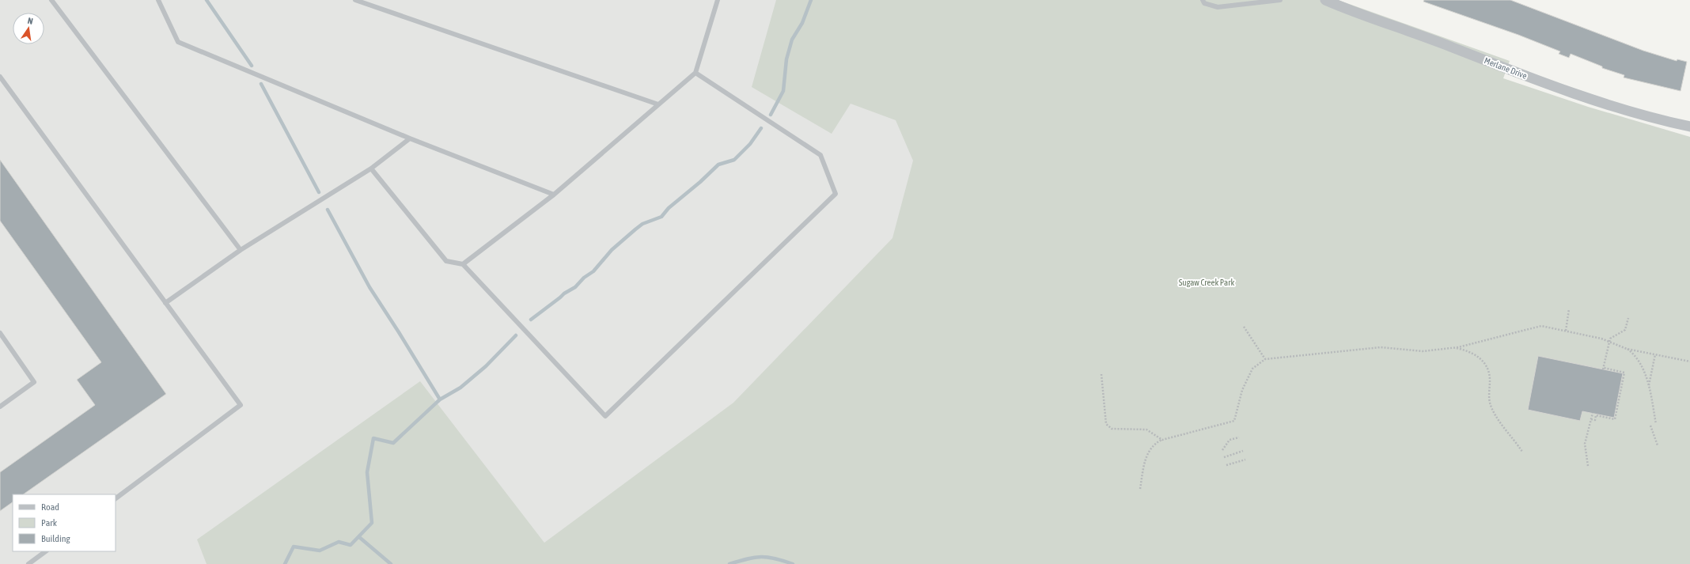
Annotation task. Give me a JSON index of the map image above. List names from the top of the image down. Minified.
{"streets":{"street":["Merlane Drive"]},"parks":["Sugaw Creek Park"],"legend":["Road","Park","Building"],"north":"top"}
